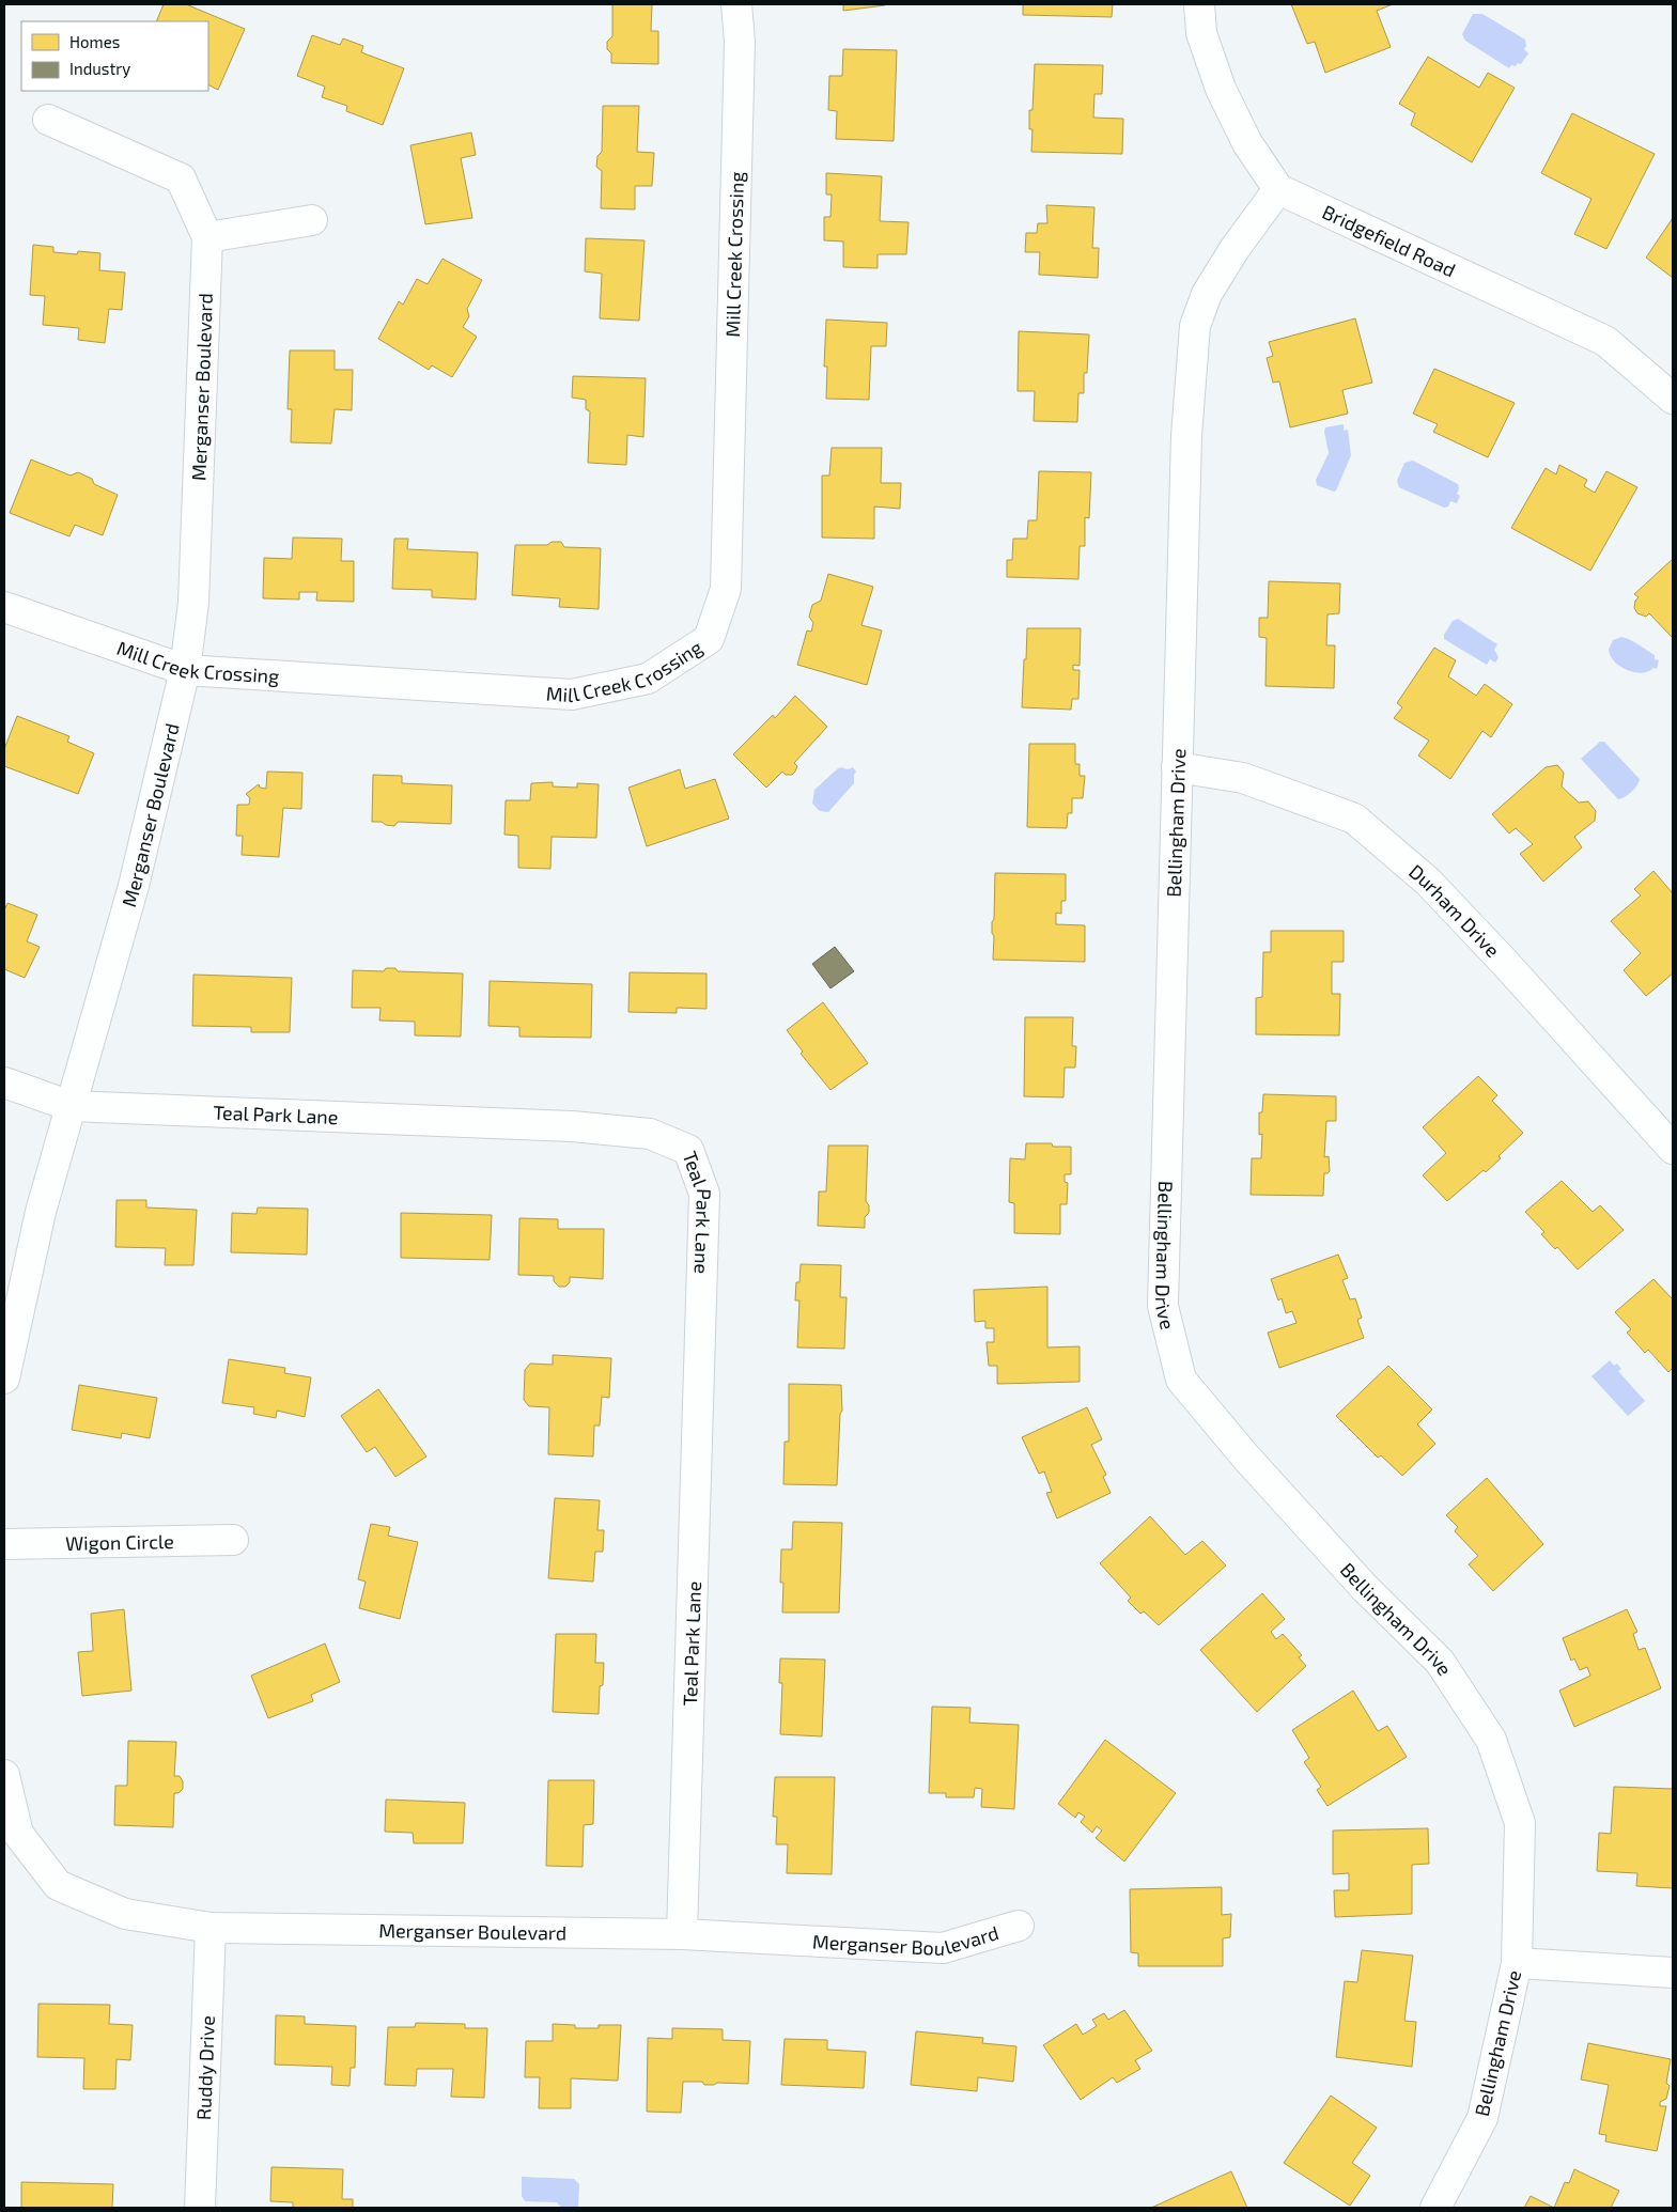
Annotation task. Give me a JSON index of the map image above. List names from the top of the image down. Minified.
{"streets":{"street":["Bridgefield Road","Mill Creek Crossing","Merganser Boulevard","Bellingham Drive","Durham Drive","Teal Park Lane","Wigon Circle","Ruddy Drive"]},"crossings":[["Bridgefield Road","Bellingham Drive"],["Mill Creek Crossing","Merganser Boulevard"],["Merganser Boulevard","Teal Park Lane"],["Merganser Boulevard","Ruddy Drive"],["Bellingham Drive","Durham Drive"]],"legend":["Homes","Industry"]}
